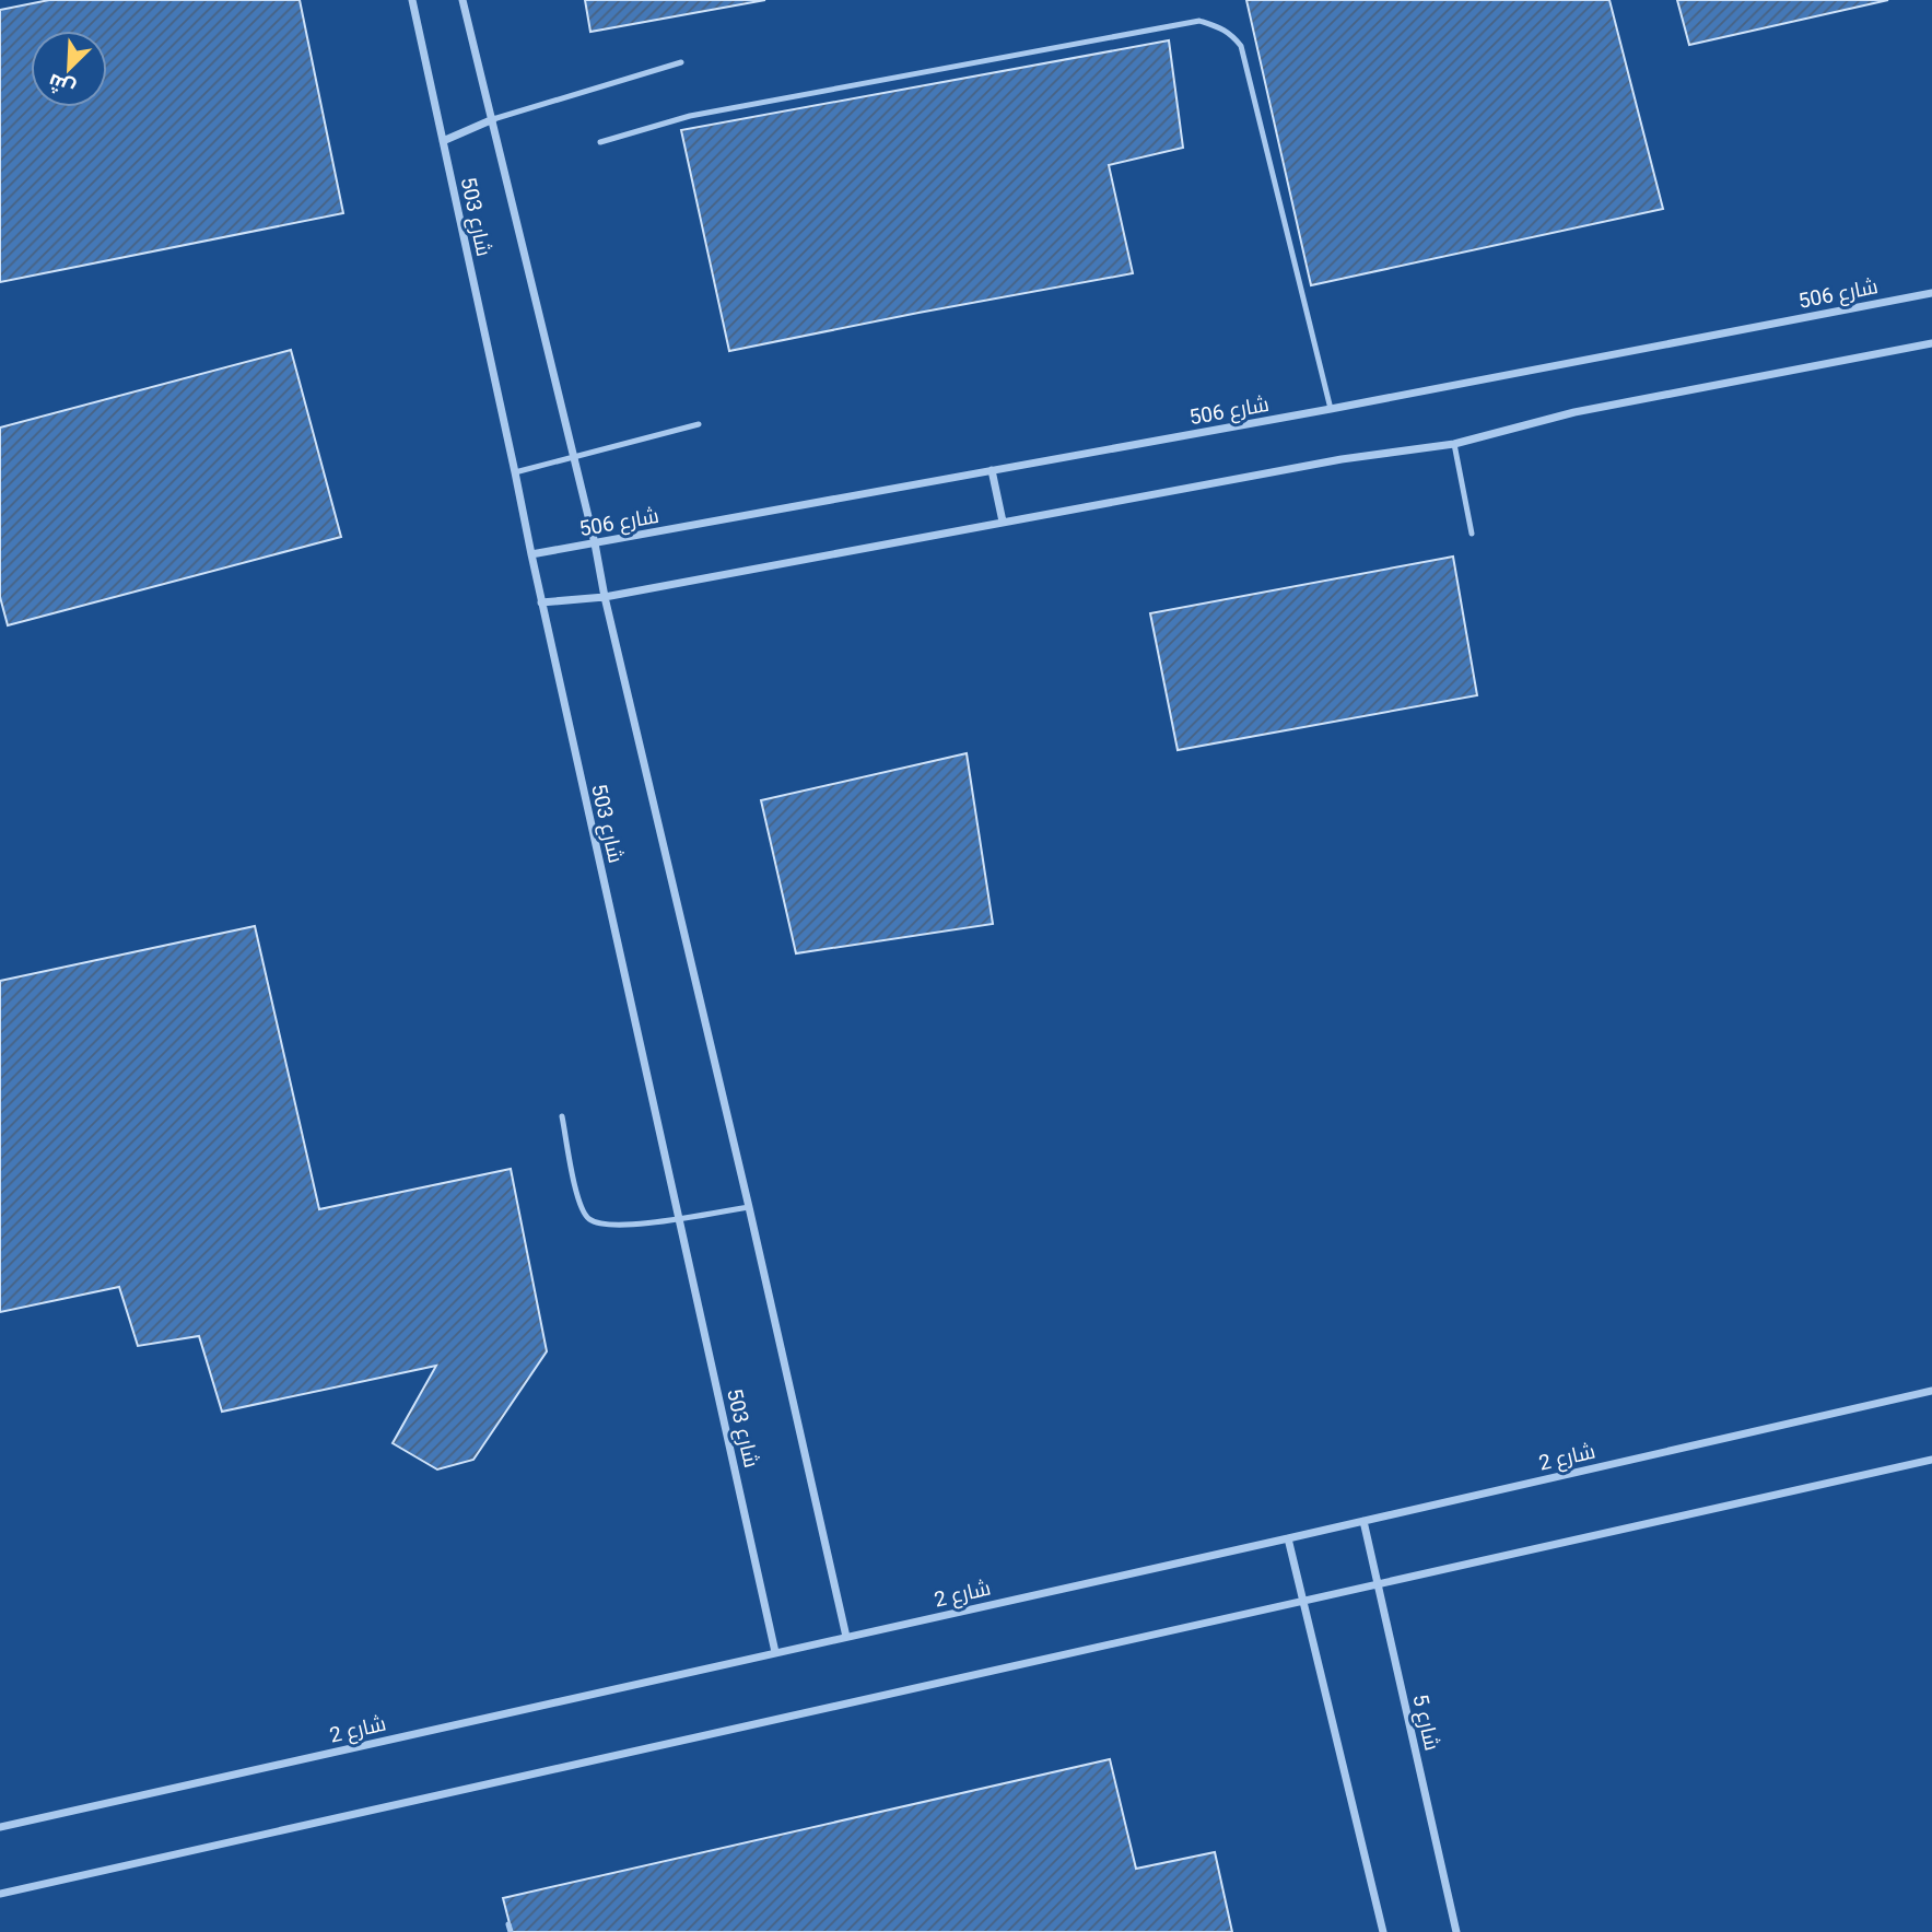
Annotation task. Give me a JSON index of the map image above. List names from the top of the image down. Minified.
{"streets":{"street":["شارع 503","شارع 506","شارع 2","شارع 5"]},"crossings":[["شارع 503","شارع 506"],["شارع 503","شارع 2"],["شارع 2","شارع 5"]],"north":"bottom left"}
